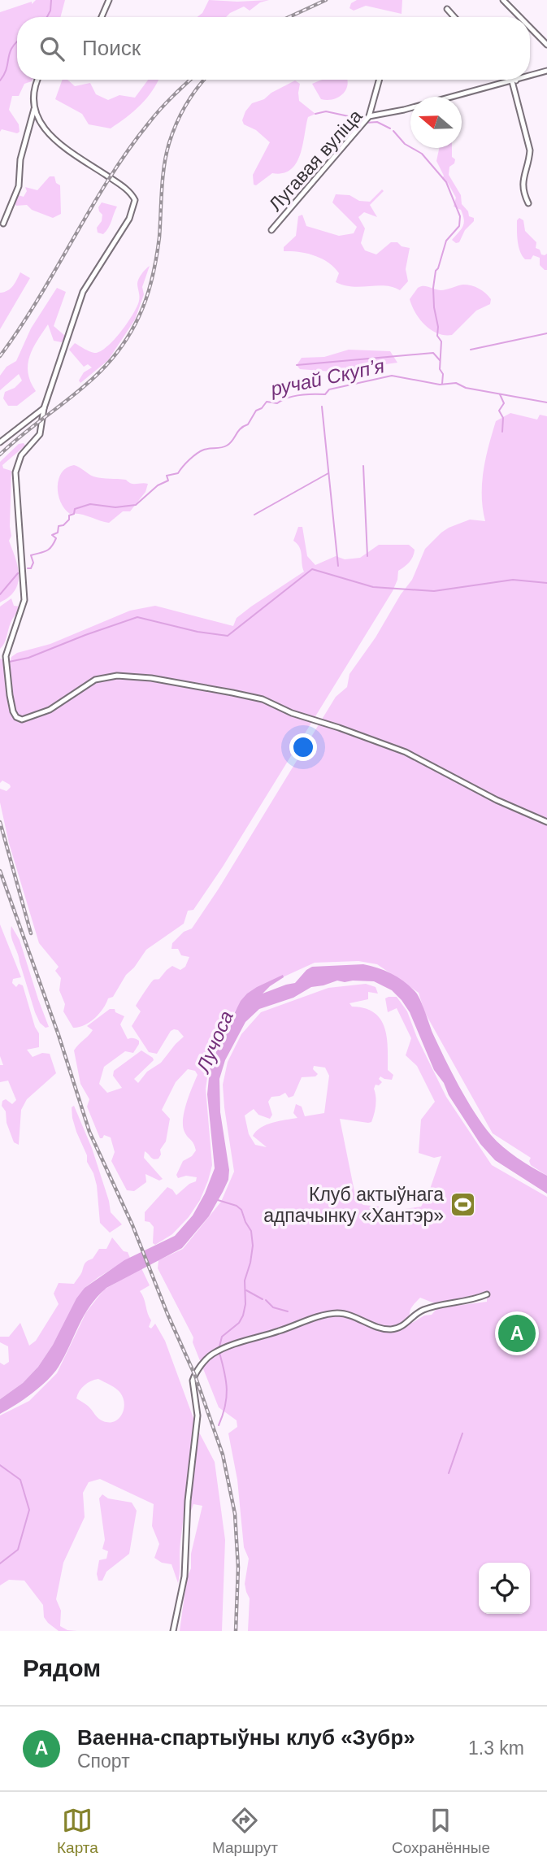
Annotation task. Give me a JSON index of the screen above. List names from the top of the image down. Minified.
{"streets":{"street":["Лугавая вуліца"]},"water":["ручай Скупʼя","Лучоса"],"places":{"sports":["Клуб актыўнага адпачынку «Хантэр»"]},"north":"left","page":{"search":"Поиск","pins":"A","heading":"Рядом","list":[{"mark":"A","name":"Ваенна-спартыўны клуб «Зубр»","note":"Спорт","value":"1.3 km"}],"nav":["Карта","Маршрут","Сохранённые"]}}
